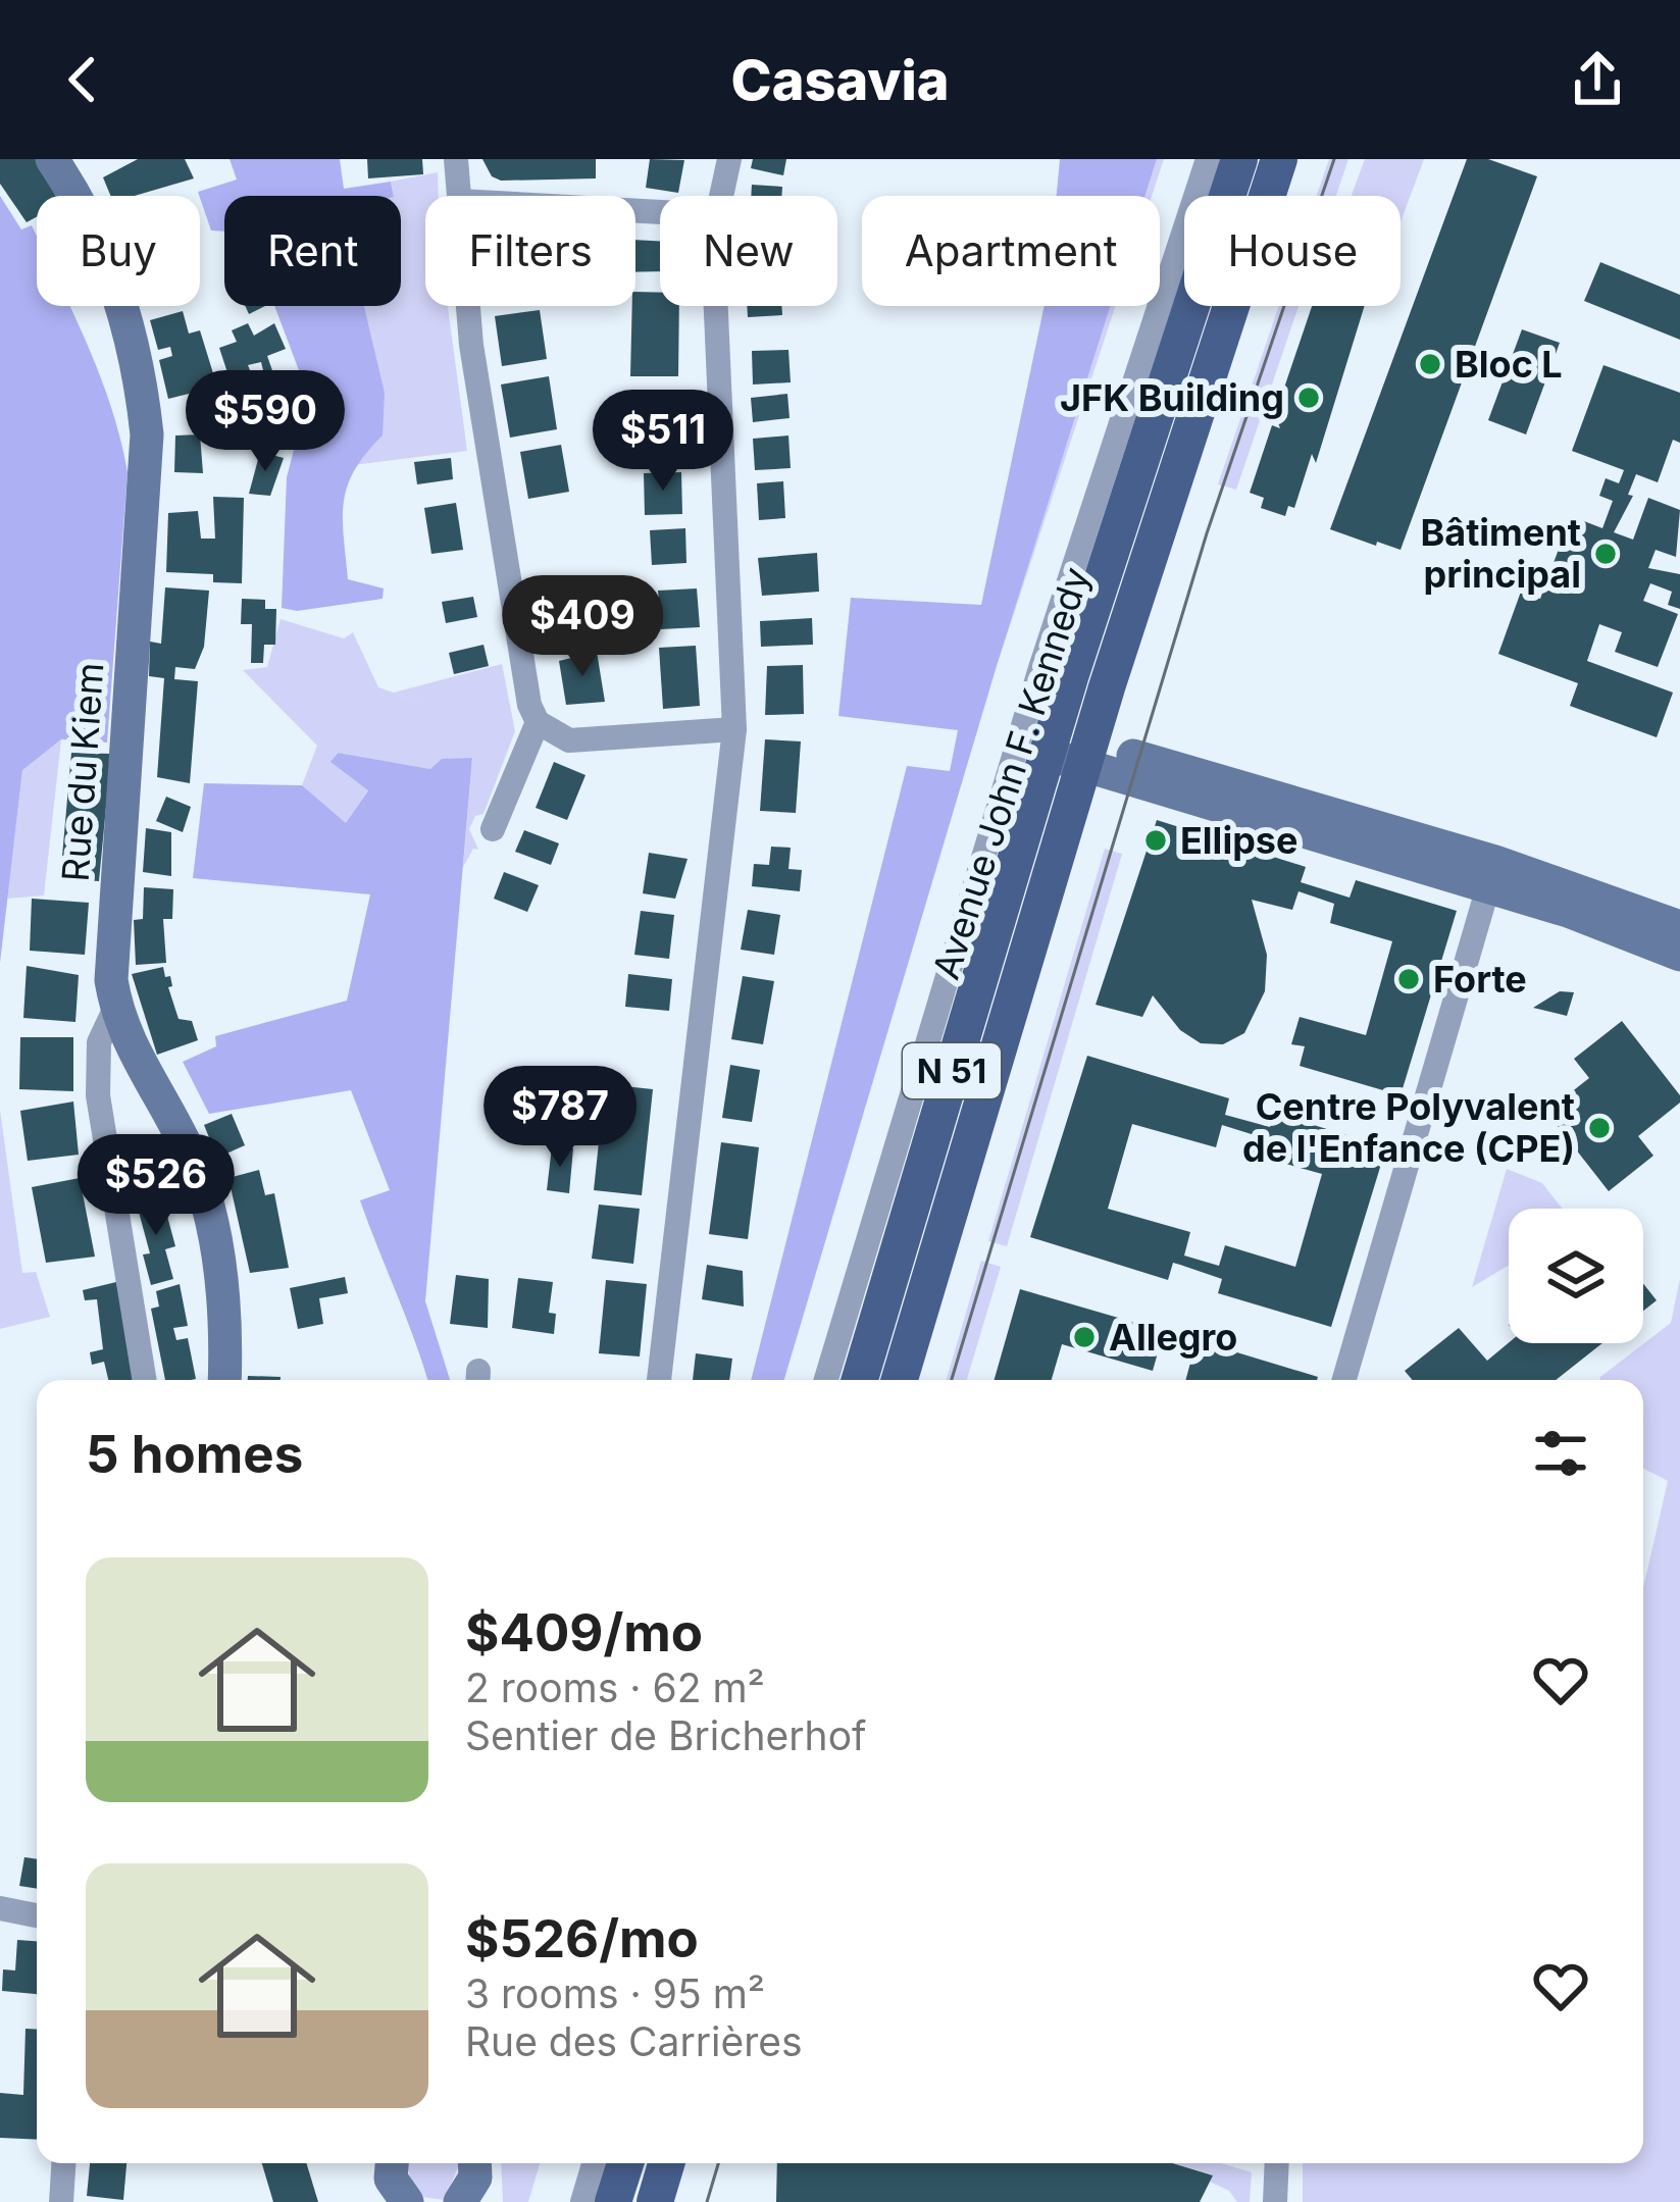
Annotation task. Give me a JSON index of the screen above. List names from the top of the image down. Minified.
{"streets":{"main road":["Rue du Kiem","Avenue John F. Kennedy","N 51"]},"places":["Bloc L","JFK Building","Bâtiment principal","Ellipse","Forte","Centre Polyvalent de l'Enfance (CPE)","Allegro"],"page":{"header":"Casavia","chip":["Buy","Rent","Filters","New","Apartment","House"],"price":["$590","$511","$409","$787","$526"],"heading":"5 homes","list":[{"name":"$409/mo","note":"2 rooms · 62 m² · Sentier de Bricherhof"},{"name":"$526/mo","note":"3 rooms · 95 m² · Rue des Carrières"}]}}
